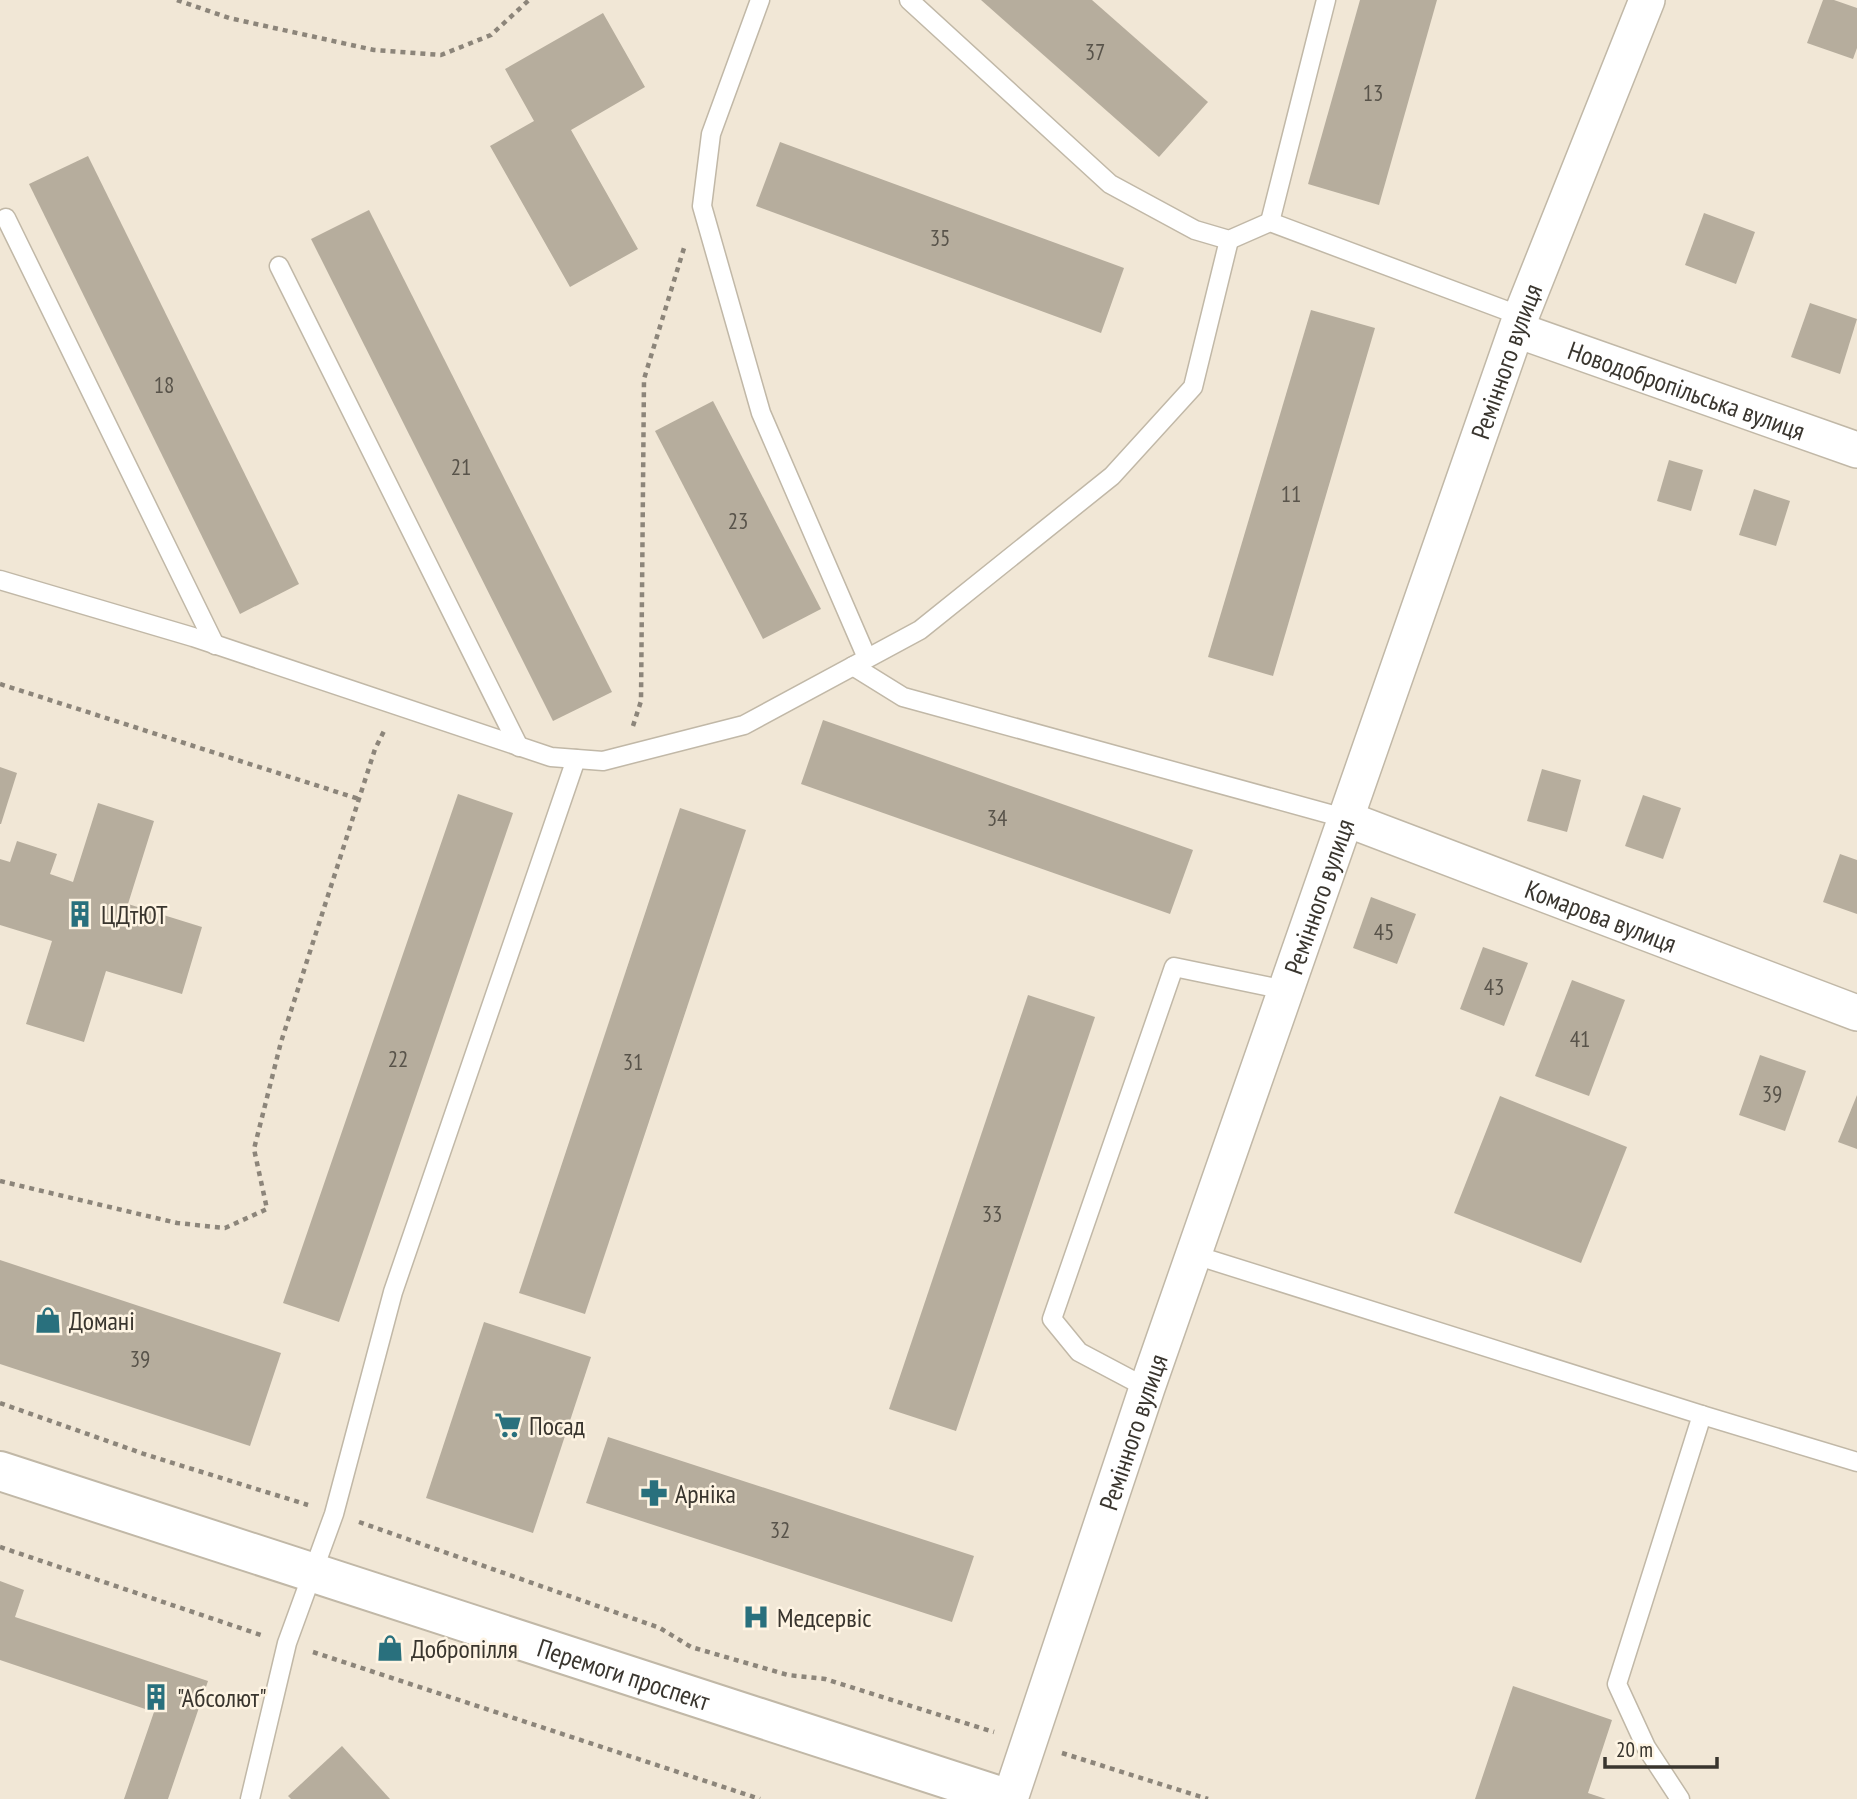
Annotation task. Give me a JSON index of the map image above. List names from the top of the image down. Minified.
{"streets":{"main road":["Перемоги проспект"],"street":["Ремінного вулиця","Новодобропільська вулиця","Комарова вулиця"]},"crossings":[["Ремінного вулиця","Новодобропільська вулиця"],["Ремінного вулиця","Комарова вулиця"],["Ремінного вулиця","Перемоги проспект"]],"places":{"building":["ЦДтЮТ","\"Абсолют\""],"shop":["Домані","Добропілля"],"supermarket":["Посад"],"pharmacy":["Арніка"],"hospital":["Медсервіс"]},"house_numbers":["37","13","35","18","21","11","23","34","45","43","41","22","31","39","33","39","32"],"scale_bar":"20 m"}
